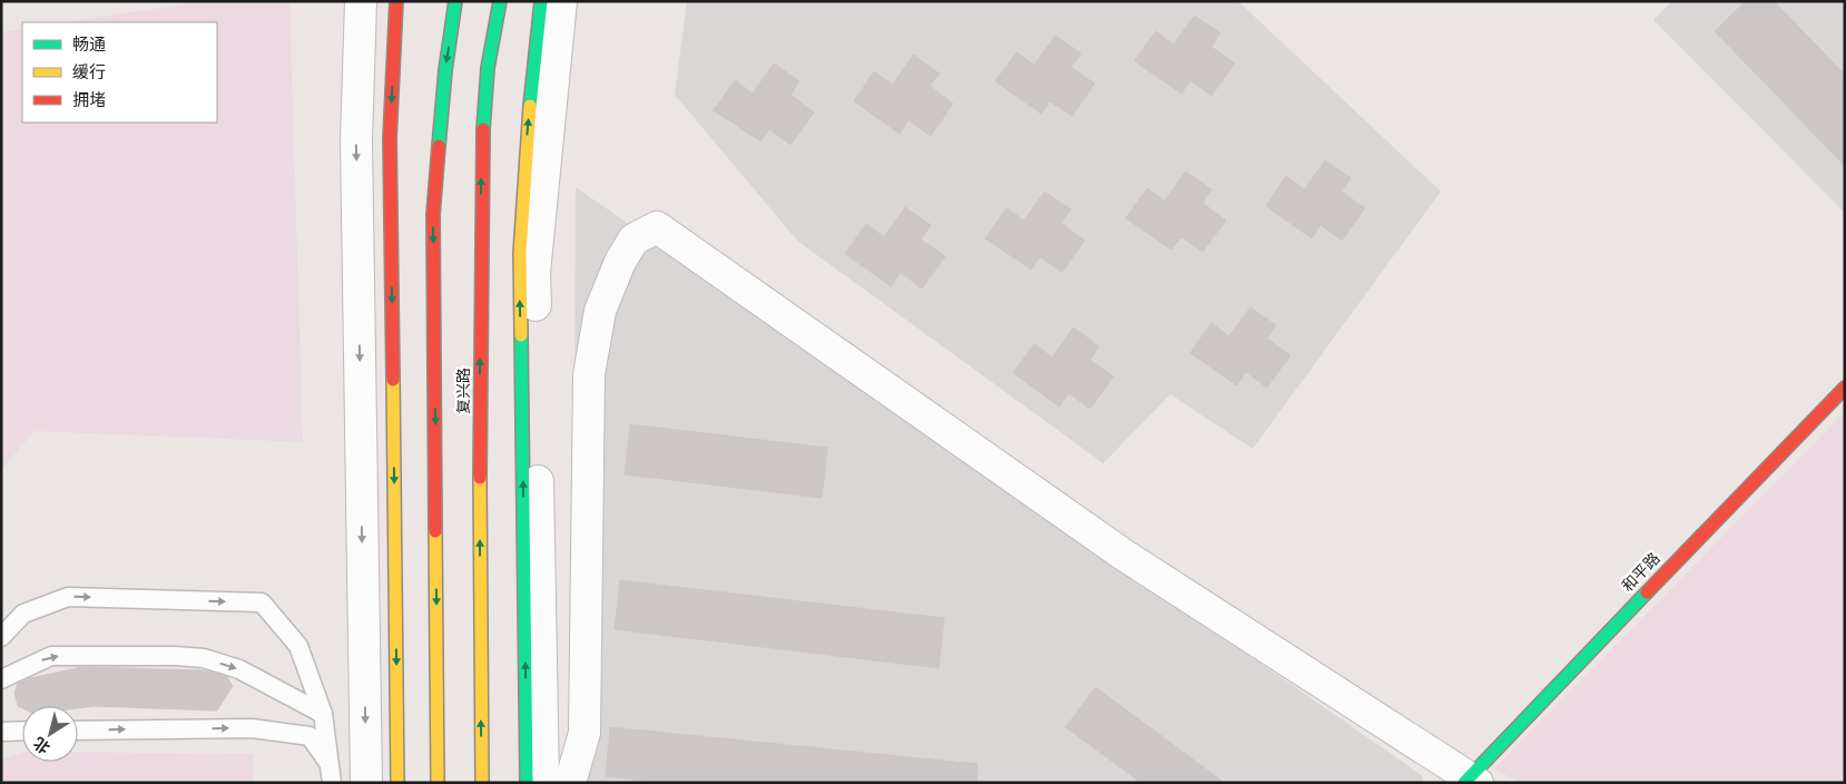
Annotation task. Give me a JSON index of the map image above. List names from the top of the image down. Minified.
{"streets":{"main road":["复兴路","和平路"]},"legend":["畅通","缓行","拥堵"],"north":"bottom left"}
